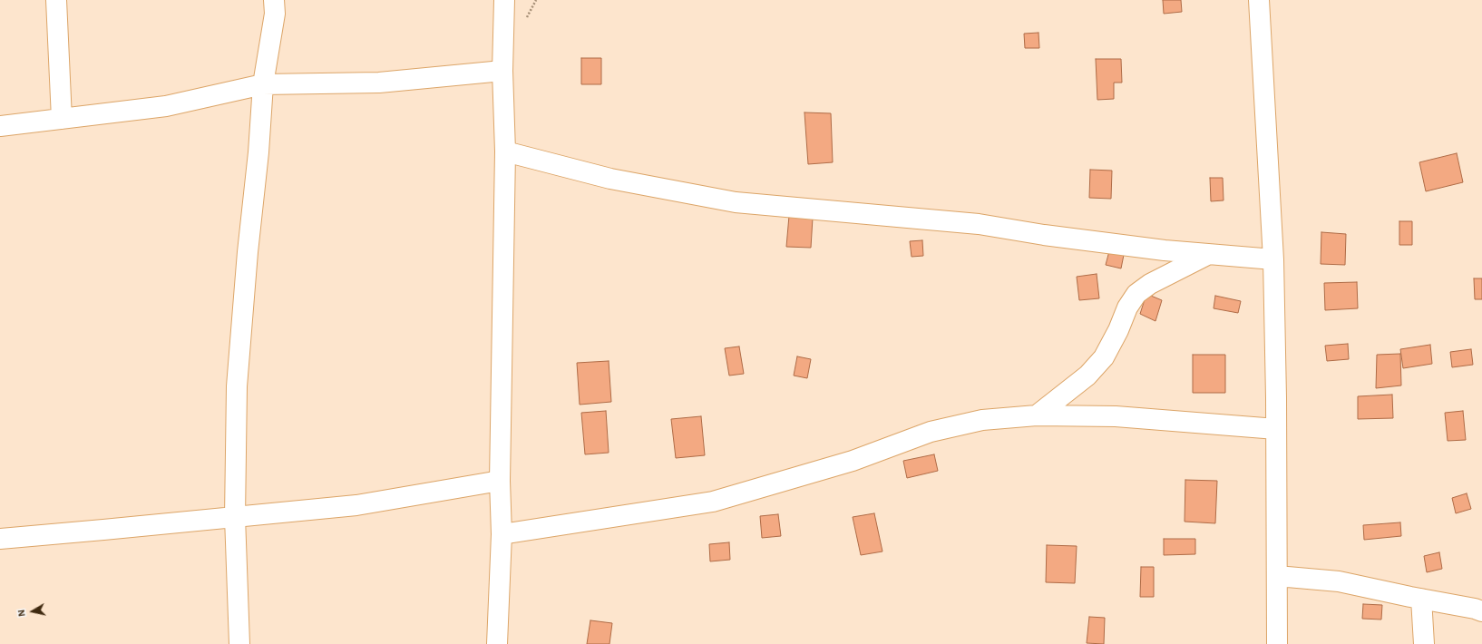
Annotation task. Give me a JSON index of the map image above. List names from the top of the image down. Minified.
{"north":"left"}
